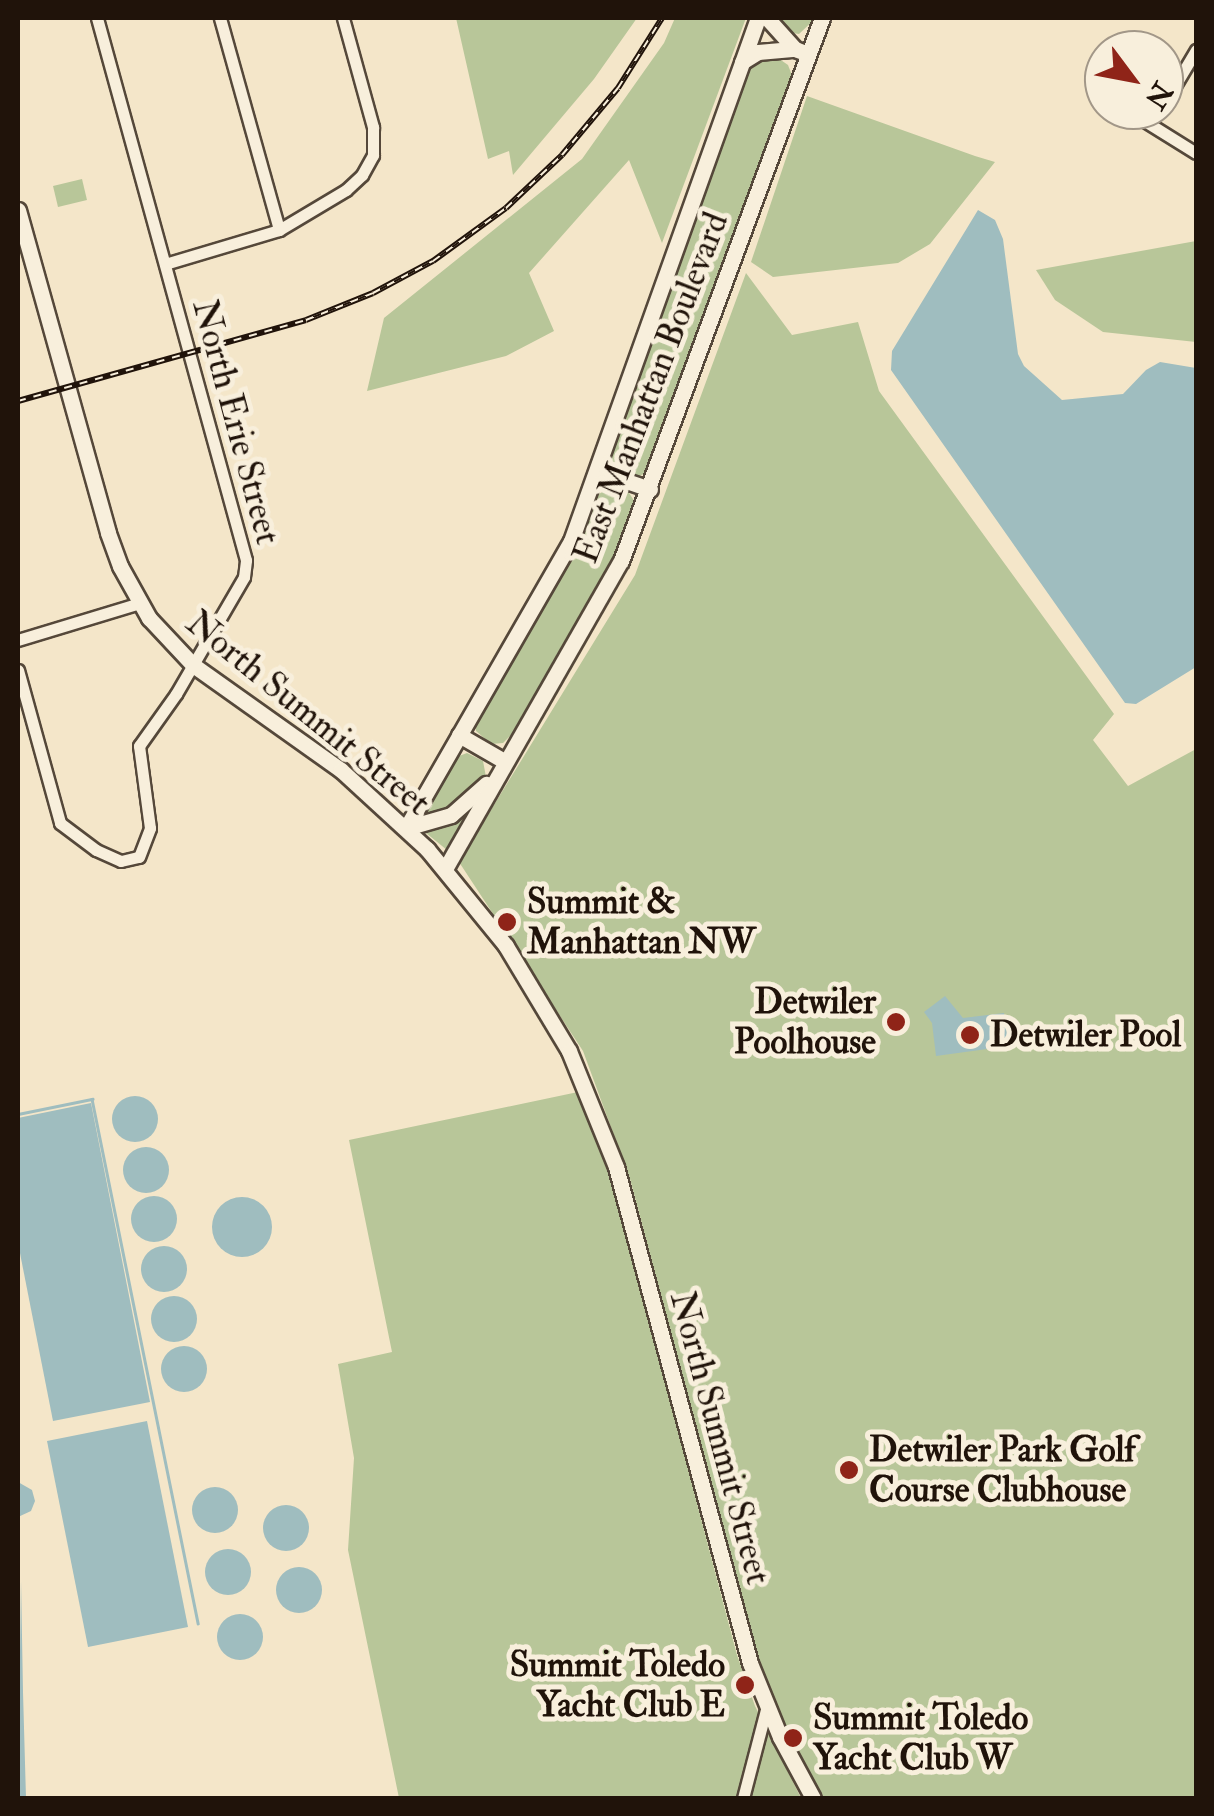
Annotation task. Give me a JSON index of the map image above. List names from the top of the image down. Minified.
{"streets":{"street":["East Manhattan Boulevard","North Erie Street","North Summit Street"]},"crossings":[["East Manhattan Boulevard","North Summit Street"],["North Erie Street","North Summit Street"]],"places":["Summit & Manhattan NW","Detwiler Poolhouse","Detwiler Pool","Detwiler Park Golf Course Clubhouse","Summit Toledo Yacht Club E","Summit Toledo Yacht Club W"],"north":"bottom right"}
